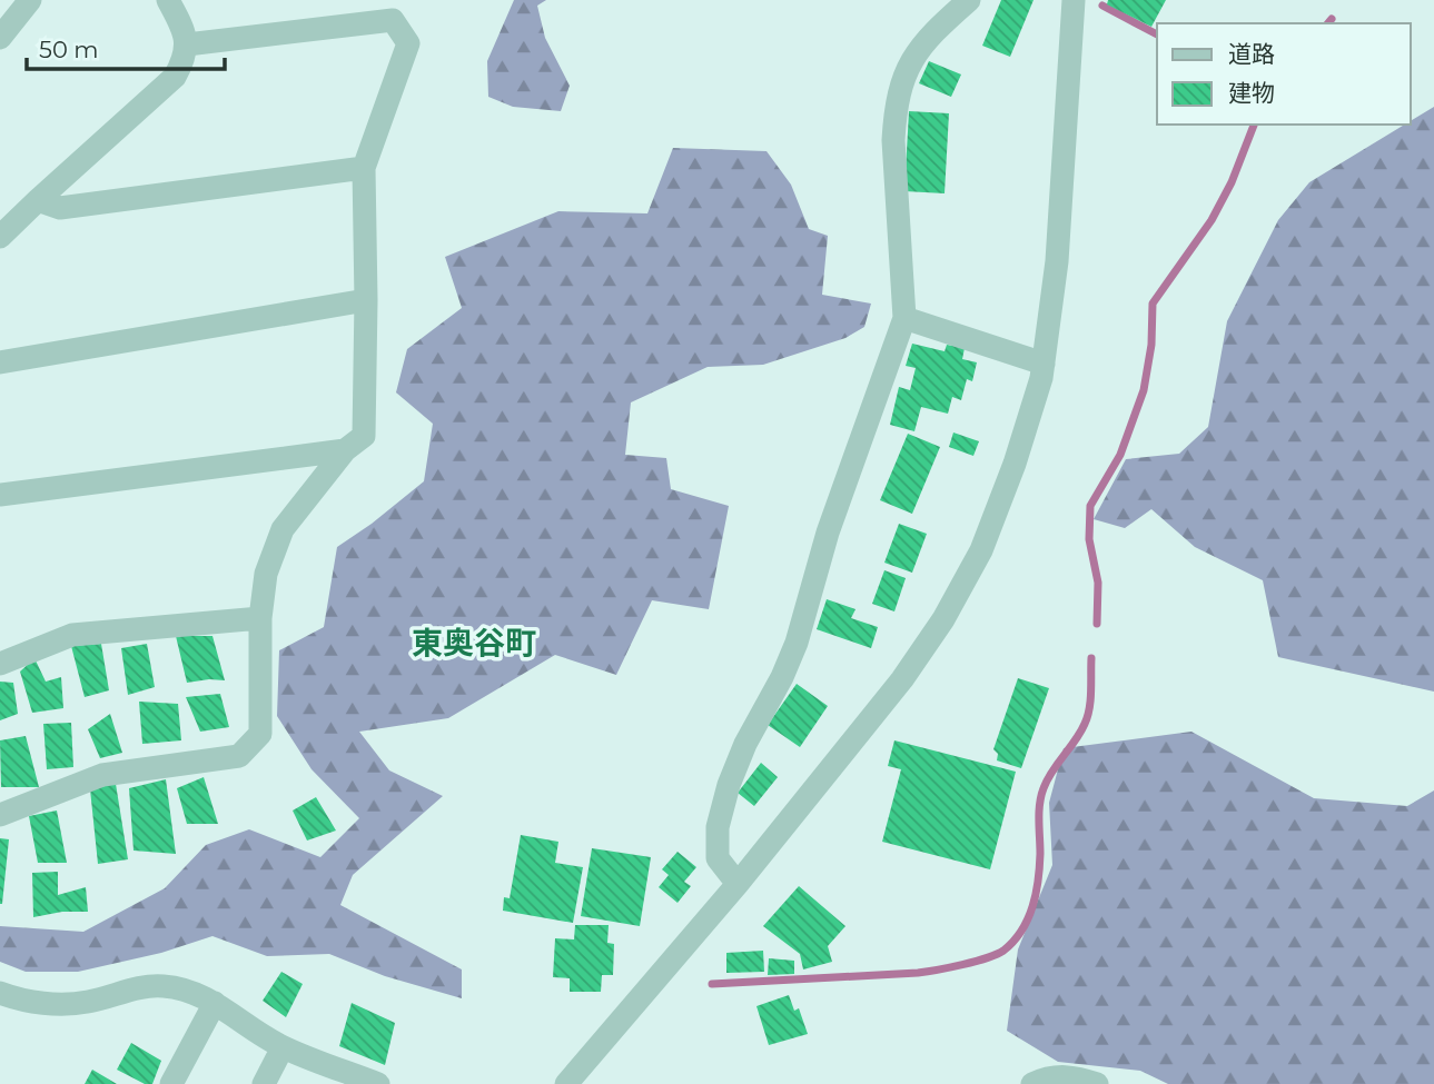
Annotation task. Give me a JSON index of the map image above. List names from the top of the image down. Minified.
{"districts":["東奥谷町"],"legend":["道路","建物"],"scale_bar":"50 m"}
